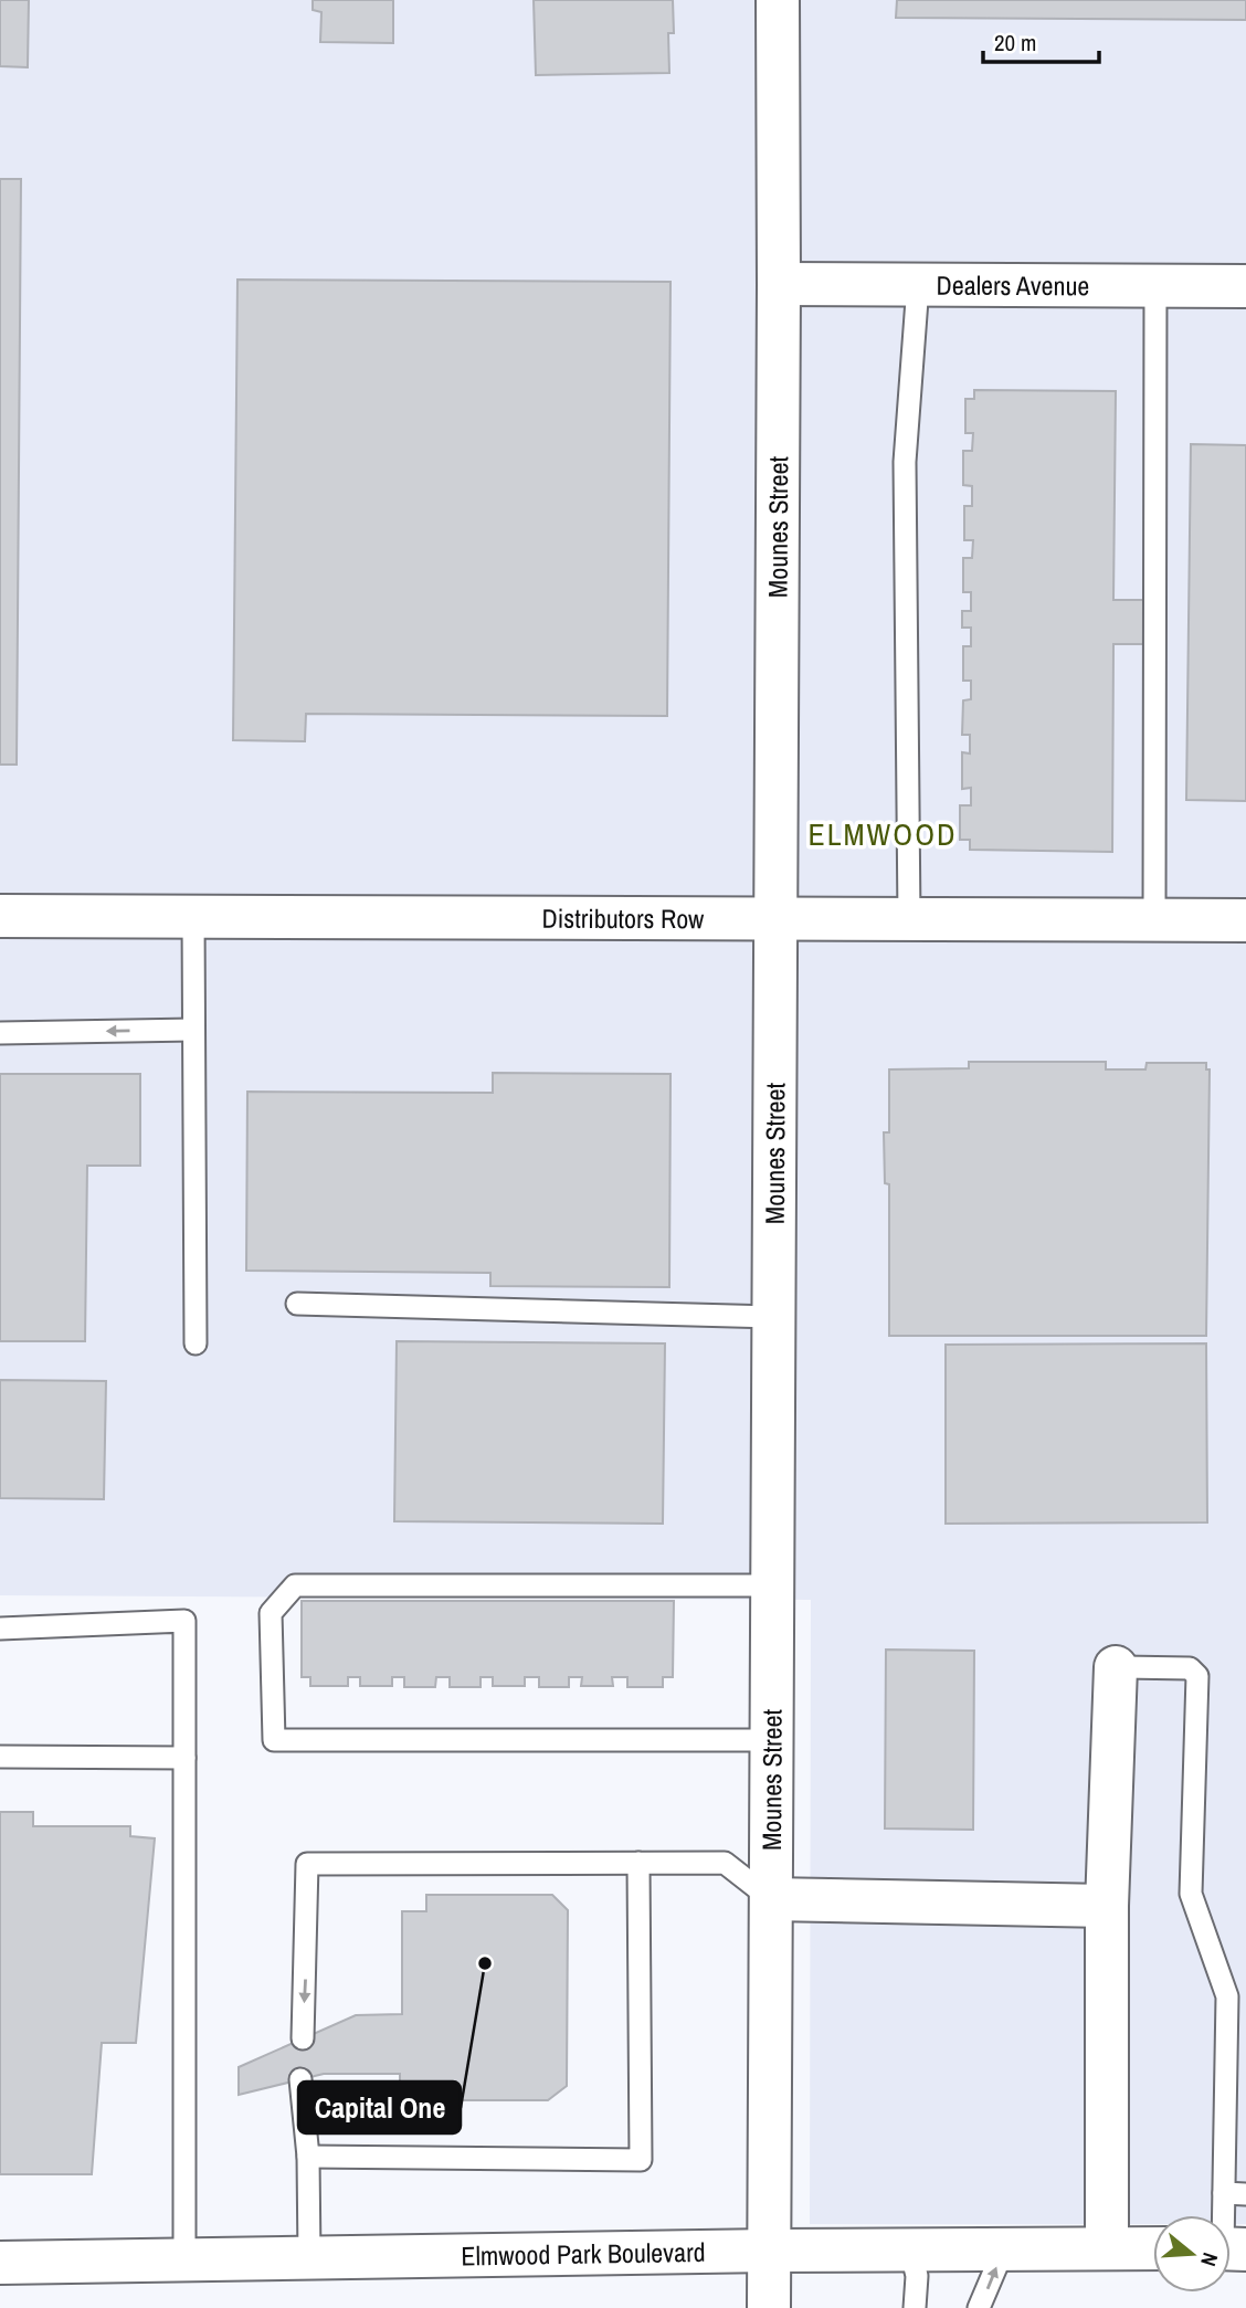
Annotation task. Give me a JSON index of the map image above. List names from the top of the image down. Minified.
{"streets":{"street":["Dealers Avenue","Mounes Street","Distributors Row","Elmwood Park Boulevard"]},"crossings":[["Dealers Avenue","Mounes Street"],["Mounes Street","Distributors Row"],["Mounes Street","Elmwood Park Boulevard"]],"districts":["ELMWOOD"],"places":["Capital One"],"scale_bar":"20 m","north":"right"}
